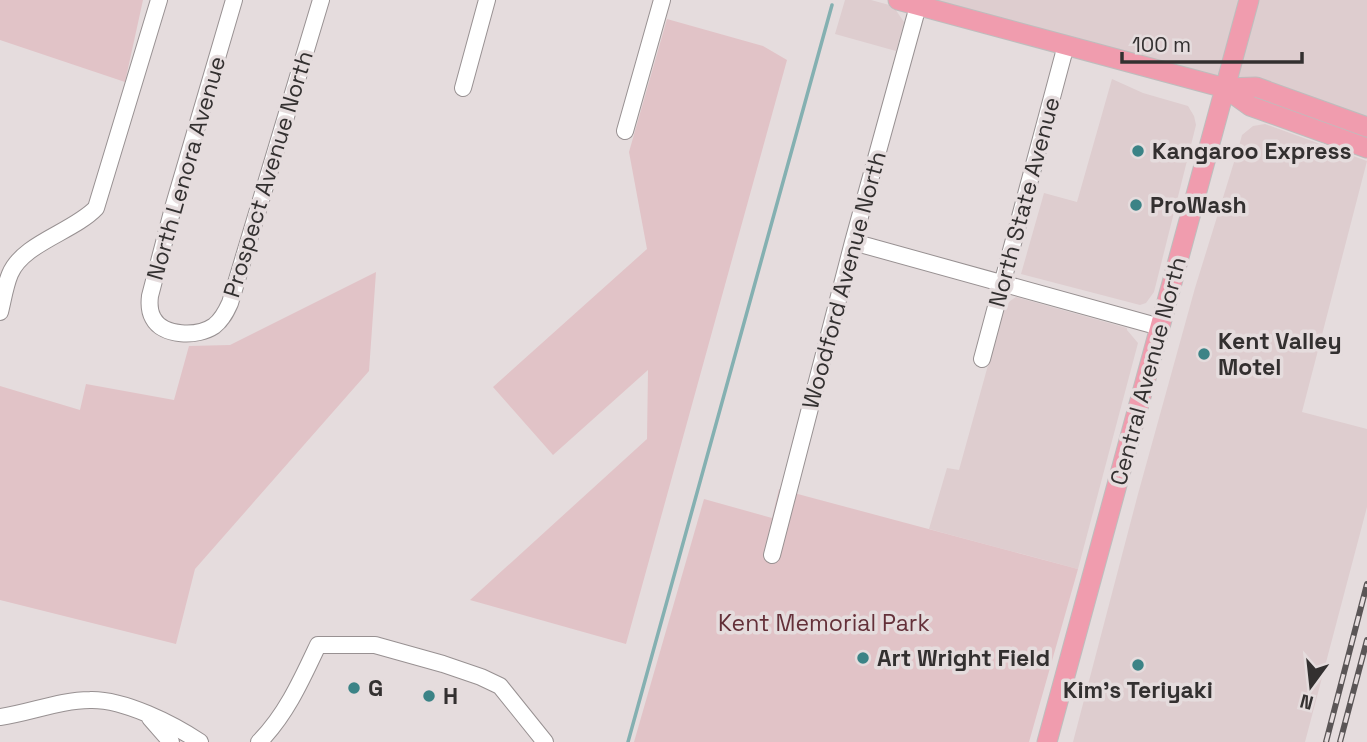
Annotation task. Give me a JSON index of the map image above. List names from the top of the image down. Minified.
{"streets":{"main road":["Central Avenue North"],"street":["North Lenora Avenue","Prospect Avenue North","North State Avenue","Woodford Avenue North"]},"crossings":[["North Lenora Avenue","Prospect Avenue North"]],"parks":["Kent Memorial Park"],"places":["Kangaroo Express","ProWash","Kent Valley Motel","Art Wright Field","Kim's Teriyaki","G","H"],"scale_bar":"100 m","north":"bottom"}
